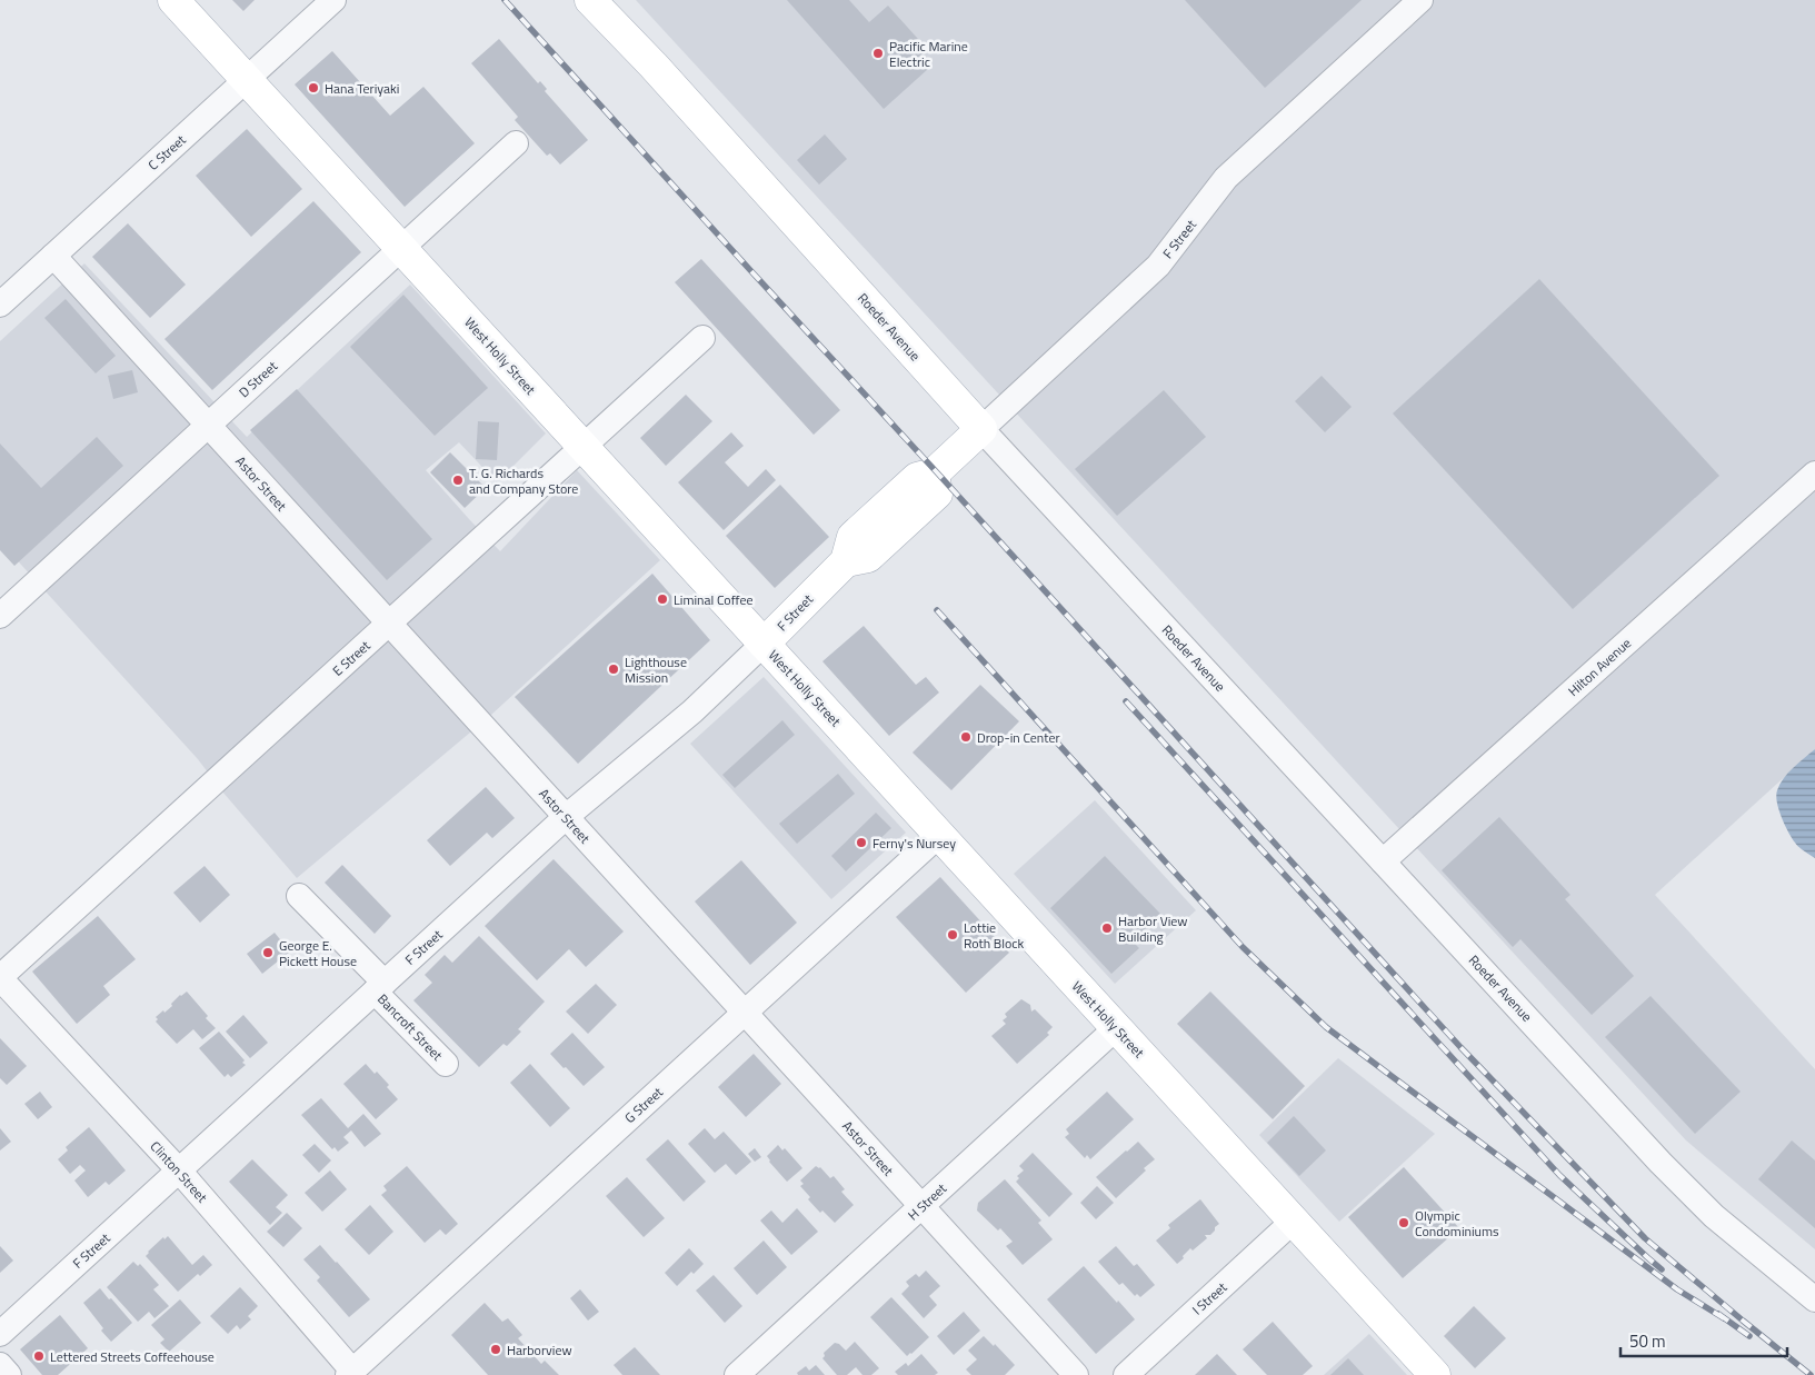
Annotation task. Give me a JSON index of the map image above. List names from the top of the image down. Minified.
{"streets":{"main road":["F Street","Roeder Avenue","West Holly Street"],"street":["C Street","D Street","Astor Street","E Street","Hilton Avenue","Bancroft Street","G Street","Clinton Street","H Street","I Street"]},"crossings":[["C Street","West Holly Street"],["C Street","Astor Street"],["F Street","Roeder Avenue"],["F Street","West Holly Street"],["F Street","Astor Street"],["F Street","Bancroft Street"],["F Street","Clinton Street"],["Roeder Avenue","Hilton Avenue"],["West Holly Street","D Street"],["West Holly Street","E Street"],["West Holly Street","G Street"],["West Holly Street","H Street"],["West Holly Street","I Street"],["D Street","Astor Street"],["Astor Street","E Street"],["Astor Street","G Street"],["Astor Street","H Street"],["E Street","Clinton Street"],["G Street","Clinton Street"]],"places":["Pacific Marine Electric","Hana Teriyaki","T. G. Richards and Company Store","Liminal Coffee","Lighthouse Mission","Drop-in Center","Ferny's Nursey","Harbor View Building","Lottie Roth Block","George E. Pickett House","Olympic Condominiums","Harborview","Lettered Streets Coffeehouse"],"scale_bar":"50 m"}
